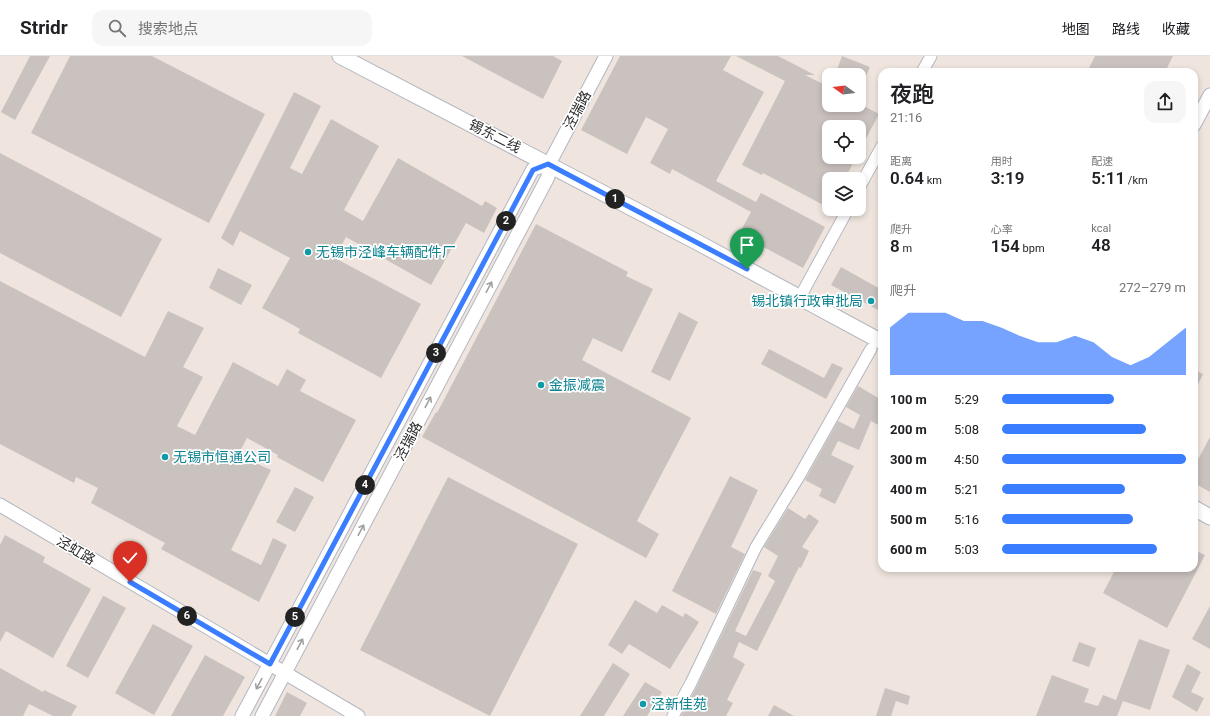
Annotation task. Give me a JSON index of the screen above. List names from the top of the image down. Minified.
{"streets":{"main road":["锡东二线"],"street":["泾瑞路","泾虹路"]},"crossings":[["泾瑞路","锡东二线"],["泾瑞路","泾虹路"]],"places":["无锡市泾峰车辆配件厂","锡北镇行政审批局","金振减震","无锡市恒通公司","泾新佳苑"],"north":"left","page":{"header":"Stridr","search":"搜索地点","nav":["地图","路线","收藏"],"heading":["夜跑","21:16"],"stats":[["距离","0.64 km"],["用时","3:19"],["配速","5:11 /km"],["爬升","8 m"],["心率","154 bpm"],["kcal","48"]],"pins":["1","2","3","4","6","5"],"chart":["爬升","272–279 m"],"list":[{"name":"100 m","note":"5:29"},{"name":"200 m","note":"5:08"},{"name":"300 m","note":"4:50"},{"name":"400 m","note":"5:21"},{"name":"500 m","note":"5:16"},{"name":"600 m","note":"5:03"}]}}
